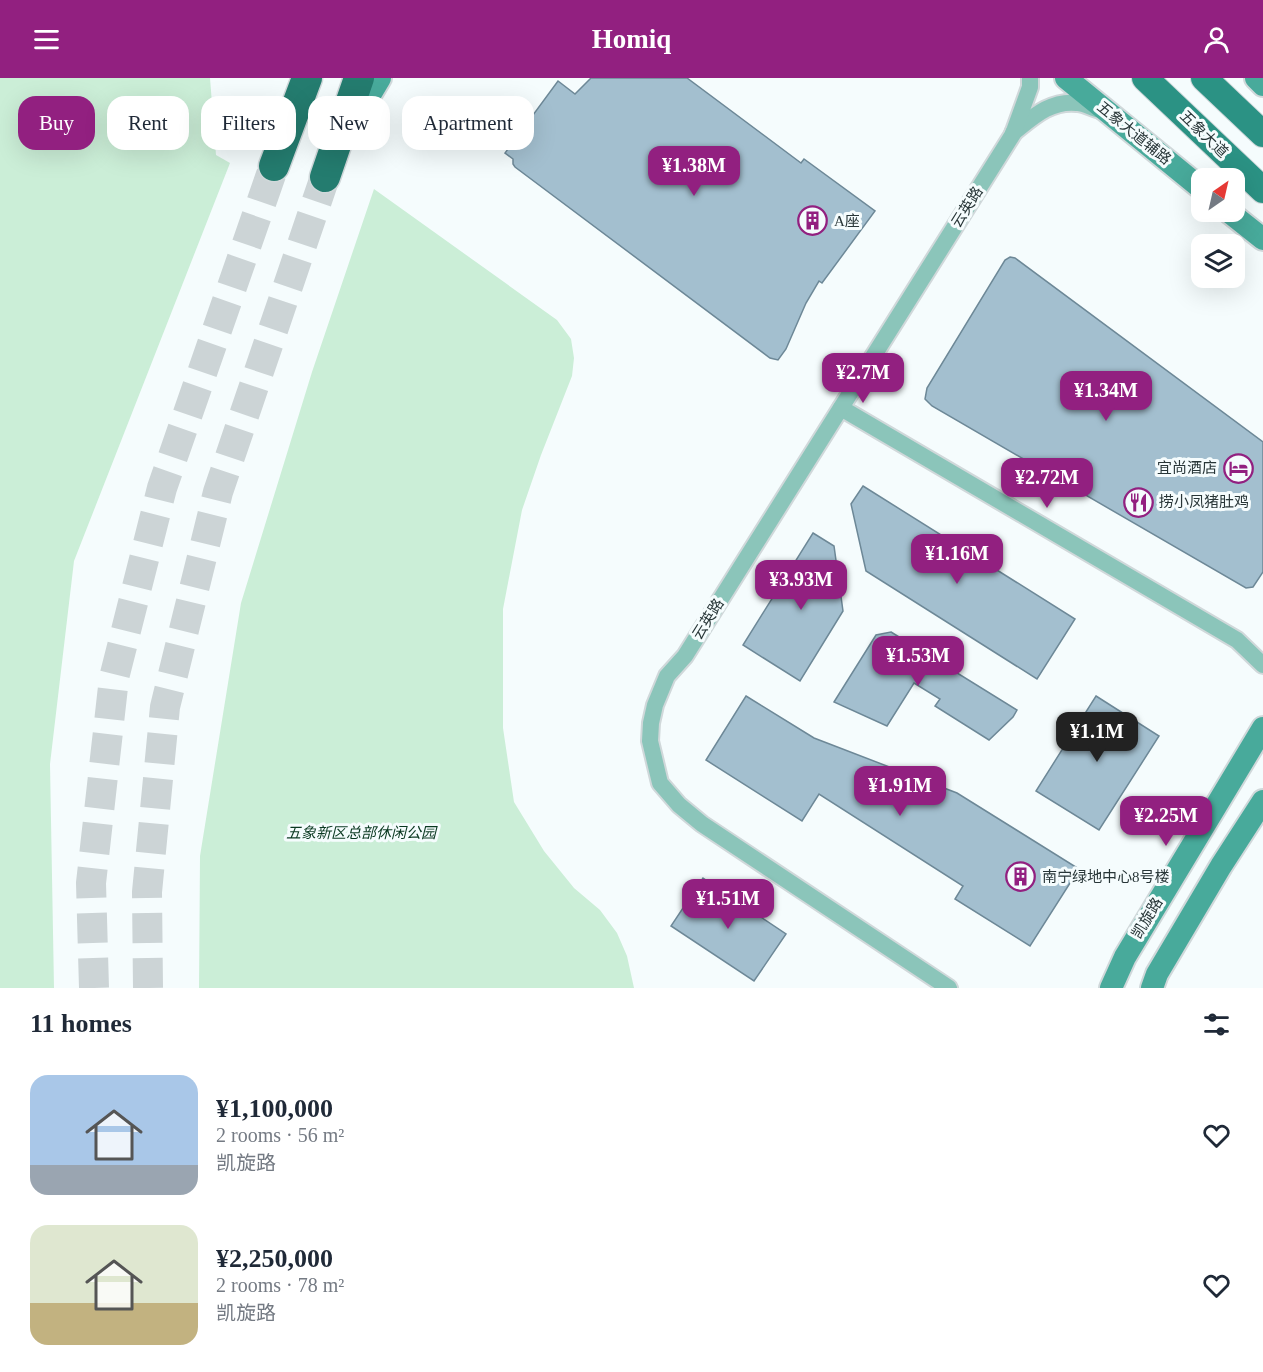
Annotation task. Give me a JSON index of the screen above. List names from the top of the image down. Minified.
{"streets":{"main road":["五象大道"],"street":["五象大道辅路","云英路","凯旋路"]},"parks":["五象新区总部休闲公园"],"places":{"building":["A座","南宁绿地中心8号楼"],"hotel":["宜尚酒店"],"restaurant":["捞小凤猪肚鸡"]},"north":"top right","page":{"header":"Homiq","chip":["Buy","Rent","Filters","New","Apartment"],"price":["¥1.38M","¥2.7M","¥1.34M","¥2.72M","¥1.16M","¥3.93M","¥1.53M","¥1.1M","¥1.91M","¥2.25M","¥1.51M"],"heading":"11 homes","list":[{"name":"¥1,100,000","note":"2 rooms · 56 m² · 凯旋路"},{"name":"¥2,250,000","note":"2 rooms · 78 m² · 凯旋路"}]}}
